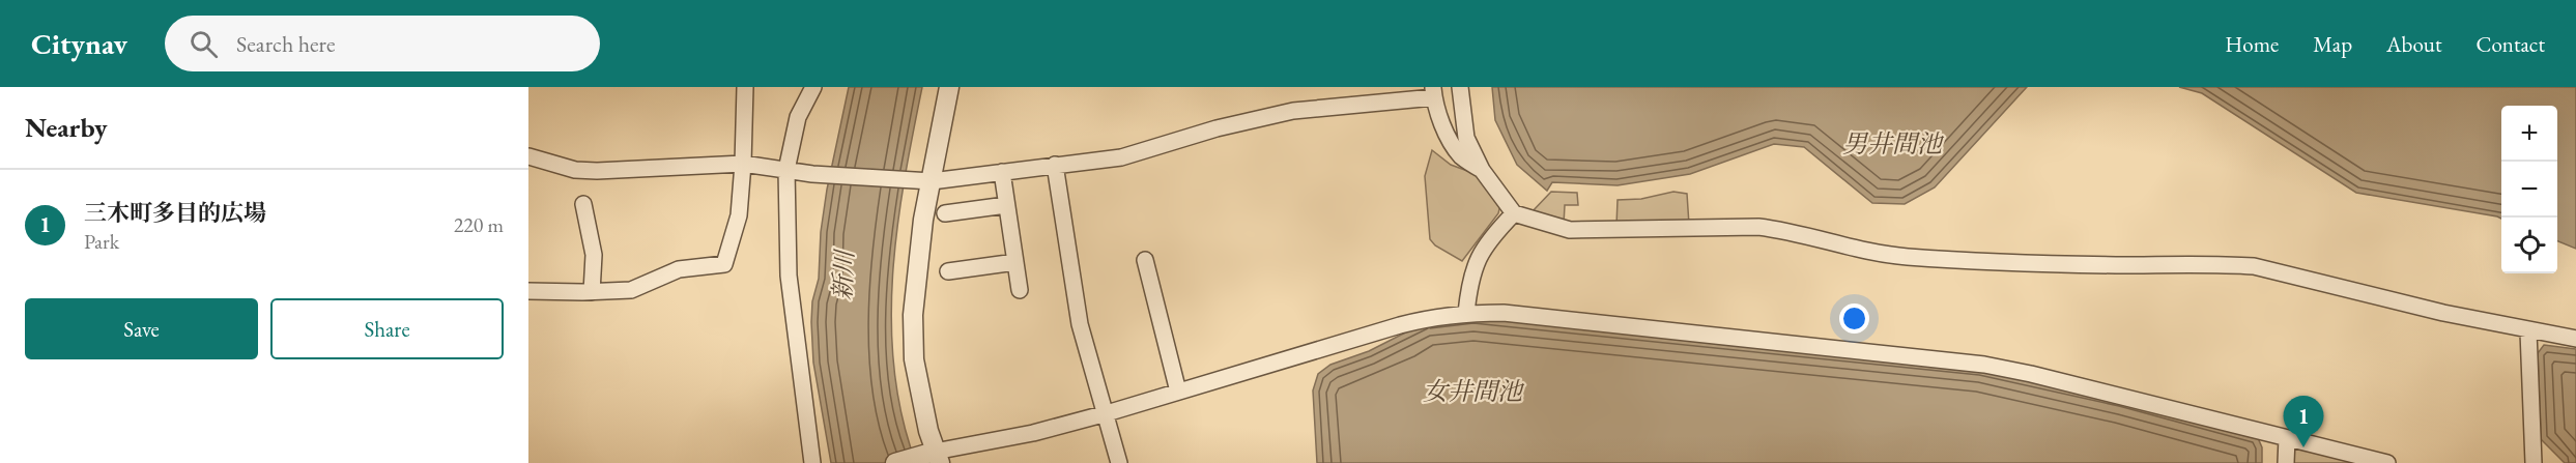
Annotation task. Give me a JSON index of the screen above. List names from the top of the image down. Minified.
{"water":["男井間池","新川","女井間池"],"page":{"header":"Citynav","search":"Search here","nav":["Home","Map","About","Contact"],"heading":"Nearby","map_buttons":["+","−"],"list":[{"mark":"1","name":"三木町多目的広場","note":"Park","value":"220 m"}],"buttons":["Save","Share"],"pins":"1"}}
